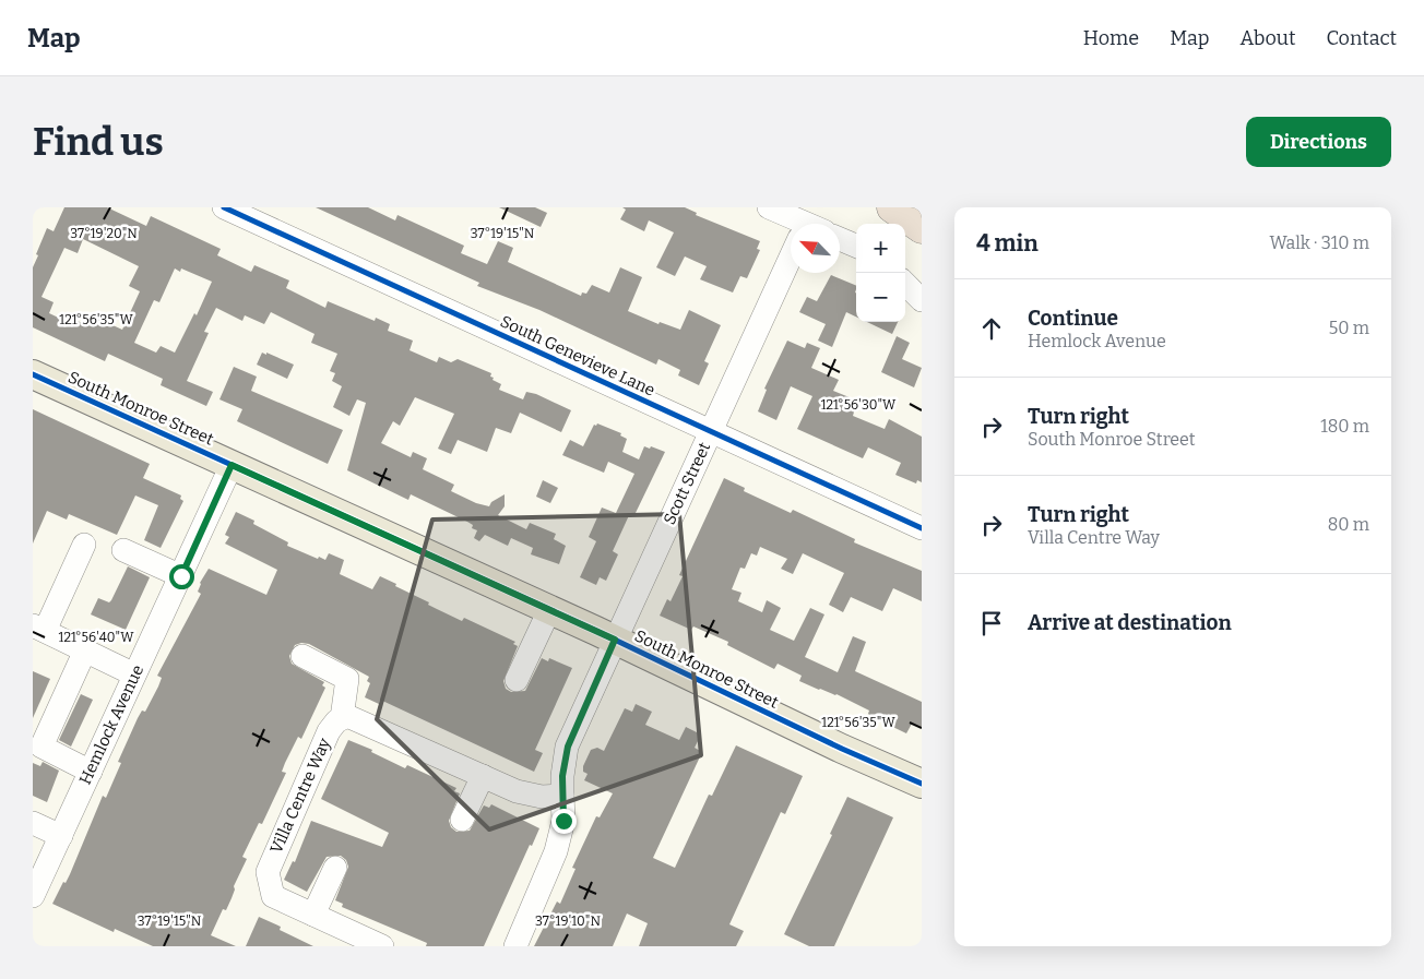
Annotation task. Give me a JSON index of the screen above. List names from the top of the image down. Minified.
{"streets":{"main road":["South Monroe Street"],"street":["South Genevieve Lane","Scott Street","Hemlock Avenue","Villa Centre Way"]},"crossings":[["South Genevieve Lane","Scott Street"],["South Monroe Street","Scott Street"],["South Monroe Street","Hemlock Avenue"]],"north":"top left","page":{"header":"Map","nav":["Home","Map","About","Contact"],"buttons":"Directions","title":"Find us","heading":["4 min","Walk · 310 m"],"map_buttons":["+","−"],"list":[["Continue","Hemlock Avenue","50 m"],["Turn right","South Monroe Street","180 m"],["Turn right","Villa Centre Way","80 m"],"Arrive at destination"]},"coordinates":["37°19'20\"N","37°19'15\"N","121°56'35\"W","121°56'30\"W","121°56'40\"W","37°19'10\"N"]}
